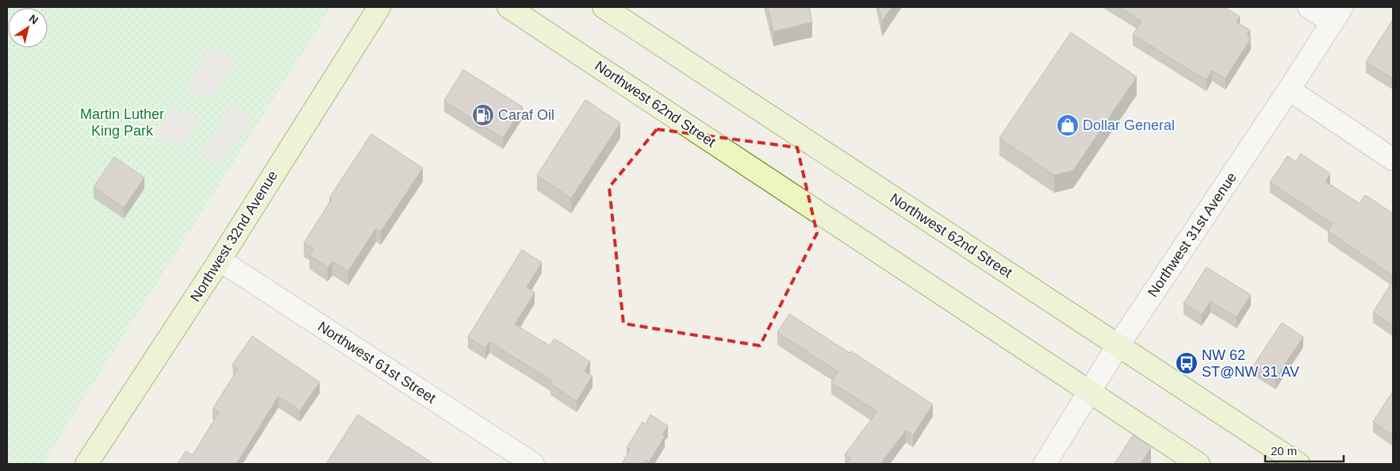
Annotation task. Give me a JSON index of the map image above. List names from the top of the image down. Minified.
{"streets":{"main road":["Northwest 62nd Street","Northwest 32nd Avenue"],"street":["Northwest 31st Avenue","Northwest 61st Street"]},"crossings":[["Northwest 62nd Street","Northwest 31st Avenue"],["Northwest 32nd Avenue","Northwest 61st Street"]],"parks":["Martin Luther King Park"],"places":{"fuel station":["Caraf Oil"],"shop":["Dollar General"],"bus stop":["NW 62 ST@NW 31 AV"]},"scale_bar":"20 m","north":"top right"}
